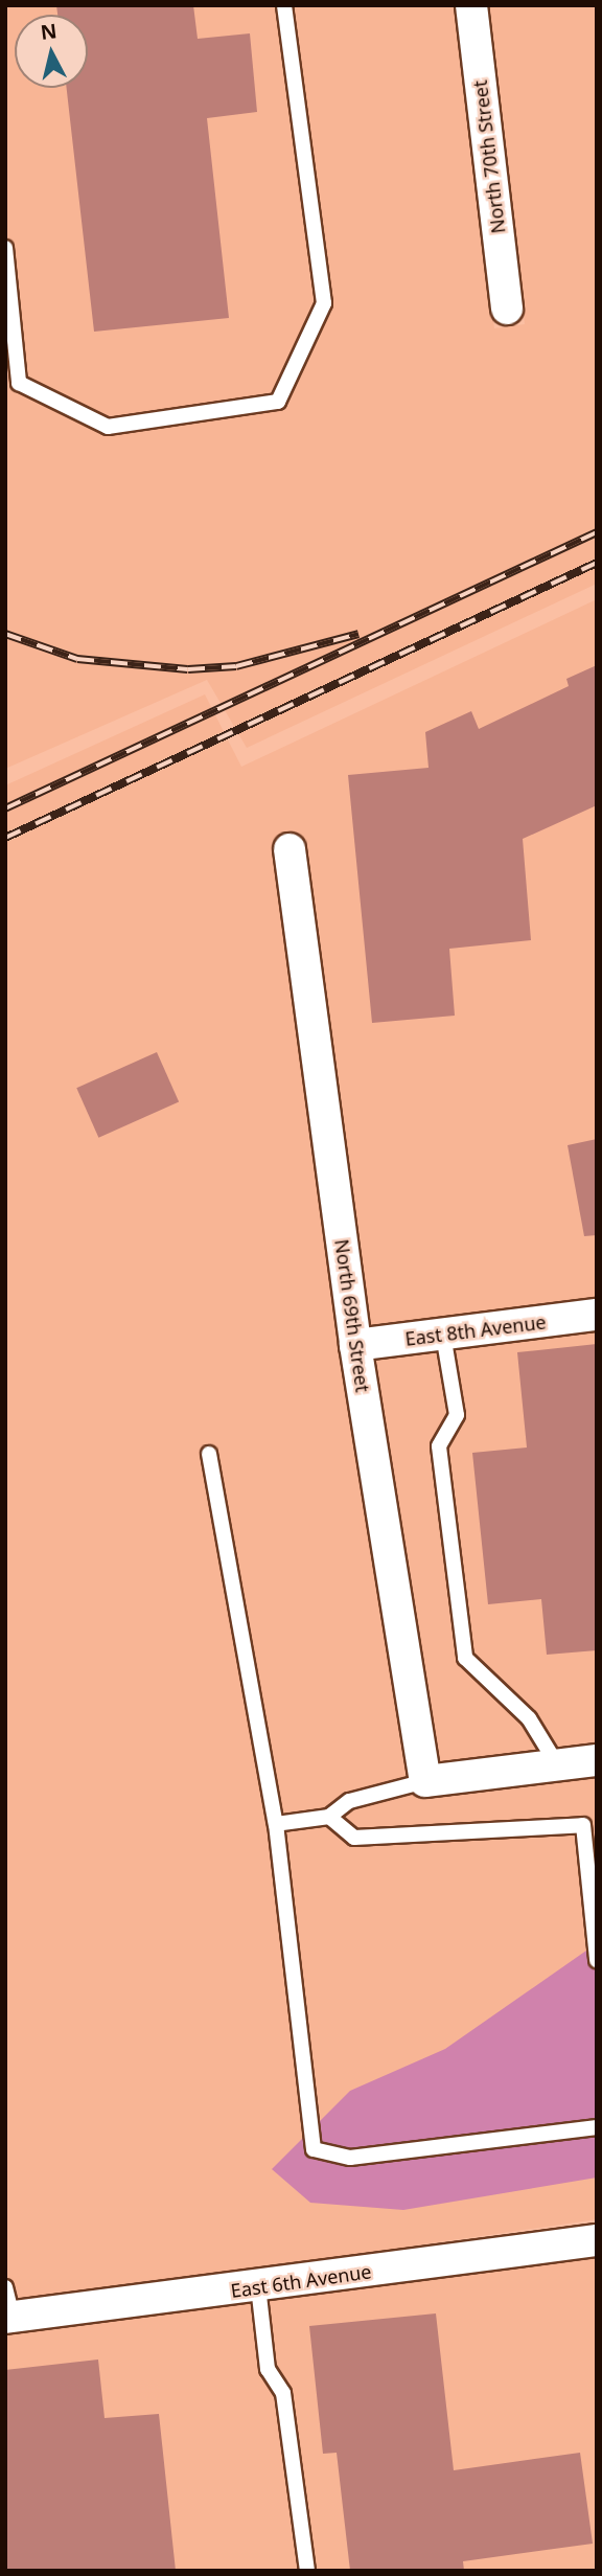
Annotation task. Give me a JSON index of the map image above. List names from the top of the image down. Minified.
{"streets":{"street":["North 70th Street","North 69th Street","East 8th Avenue","East 6th Avenue"]},"crossings":[["North 69th Street","East 8th Avenue"]],"north":"top"}
